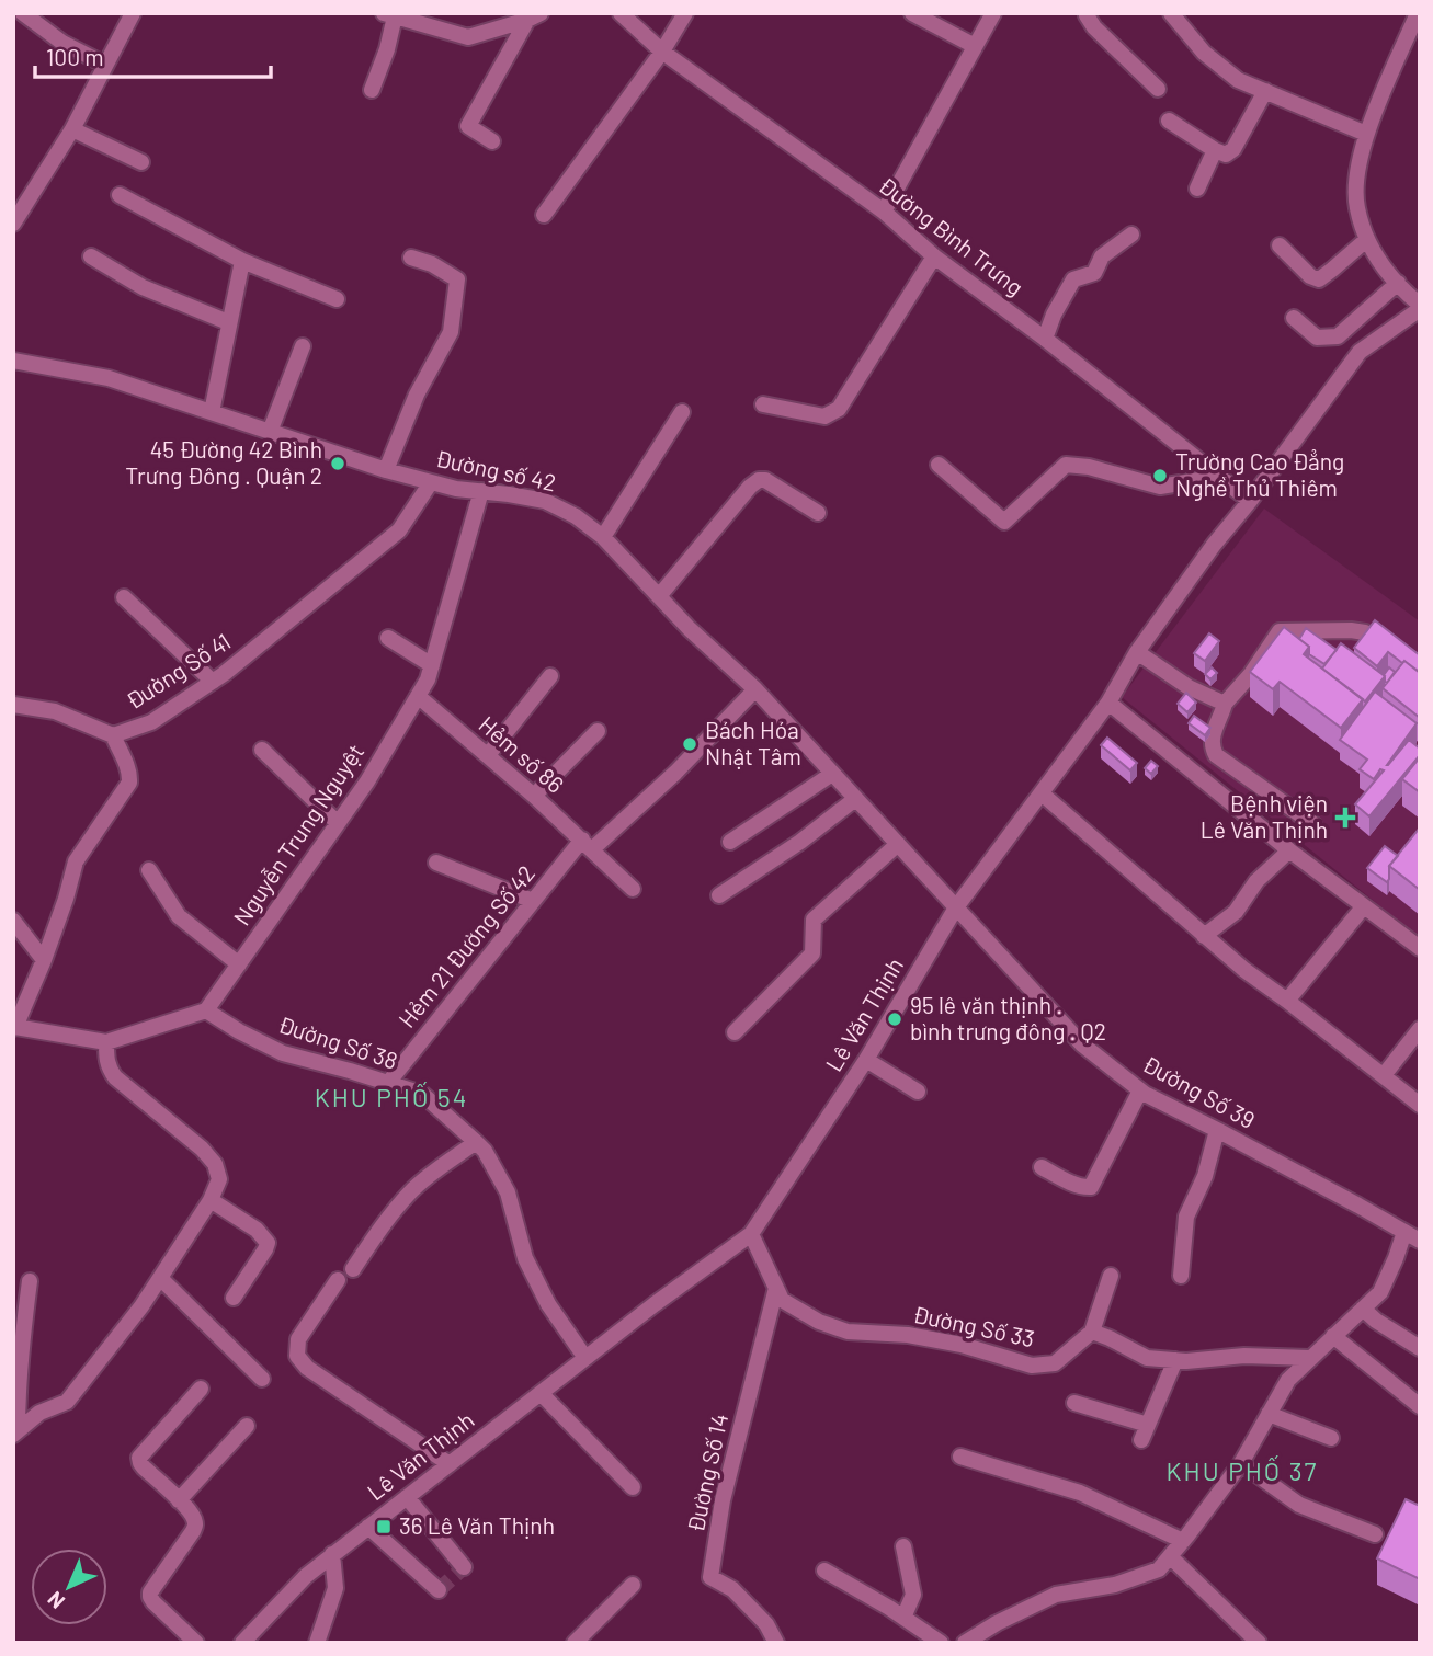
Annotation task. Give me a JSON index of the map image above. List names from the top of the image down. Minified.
{"streets":{"street":["Đường Bình Trưng","Đường số 42","Đường Số 41","Hẻm số 86","Nguyễn Trung Nguyệt","Hẻm 21 Đường Số 42","Lê Văn Thịnh","Đường Số 38","Đường Số 39","Đường Số 33","Đường Số 14"]},"crossings":[["Đường Bình Trưng","Lê Văn Thịnh"],["Đường số 42","Đường Số 41"],["Đường số 42","Nguyễn Trung Nguyệt"],["Đường số 42","Hẻm 21 Đường Số 42"],["Đường số 42","Lê Văn Thịnh"],["Đường số 42","Đường Số 39"],["Hẻm số 86","Nguyễn Trung Nguyệt"],["Hẻm số 86","Hẻm 21 Đường Số 42"],["Nguyễn Trung Nguyệt","Đường Số 38"],["Hẻm 21 Đường Số 42","Đường Số 38"],["Lê Văn Thịnh","Đường Số 38"],["Lê Văn Thịnh","Đường Số 39"],["Lê Văn Thịnh","Đường Số 33"],["Đường Số 33","Đường Số 14"]],"districts":["KHU PHỐ 54","KHU PHỐ 37"],"places":{"other":["45 Đường 42 Bình Trưng Đông . Quận 2","Trường Cao Đẳng Nghề Thủ Thiêm","Bách Hóa Nhật Tâm","95 lê văn thịnh . bình trưng đông . Q2"],"health":["Bệnh viện Lê Văn Thịnh"],"transit":["36 Lê Văn Thịnh"]},"scale_bar":"100 m","north":"bottom left"}
